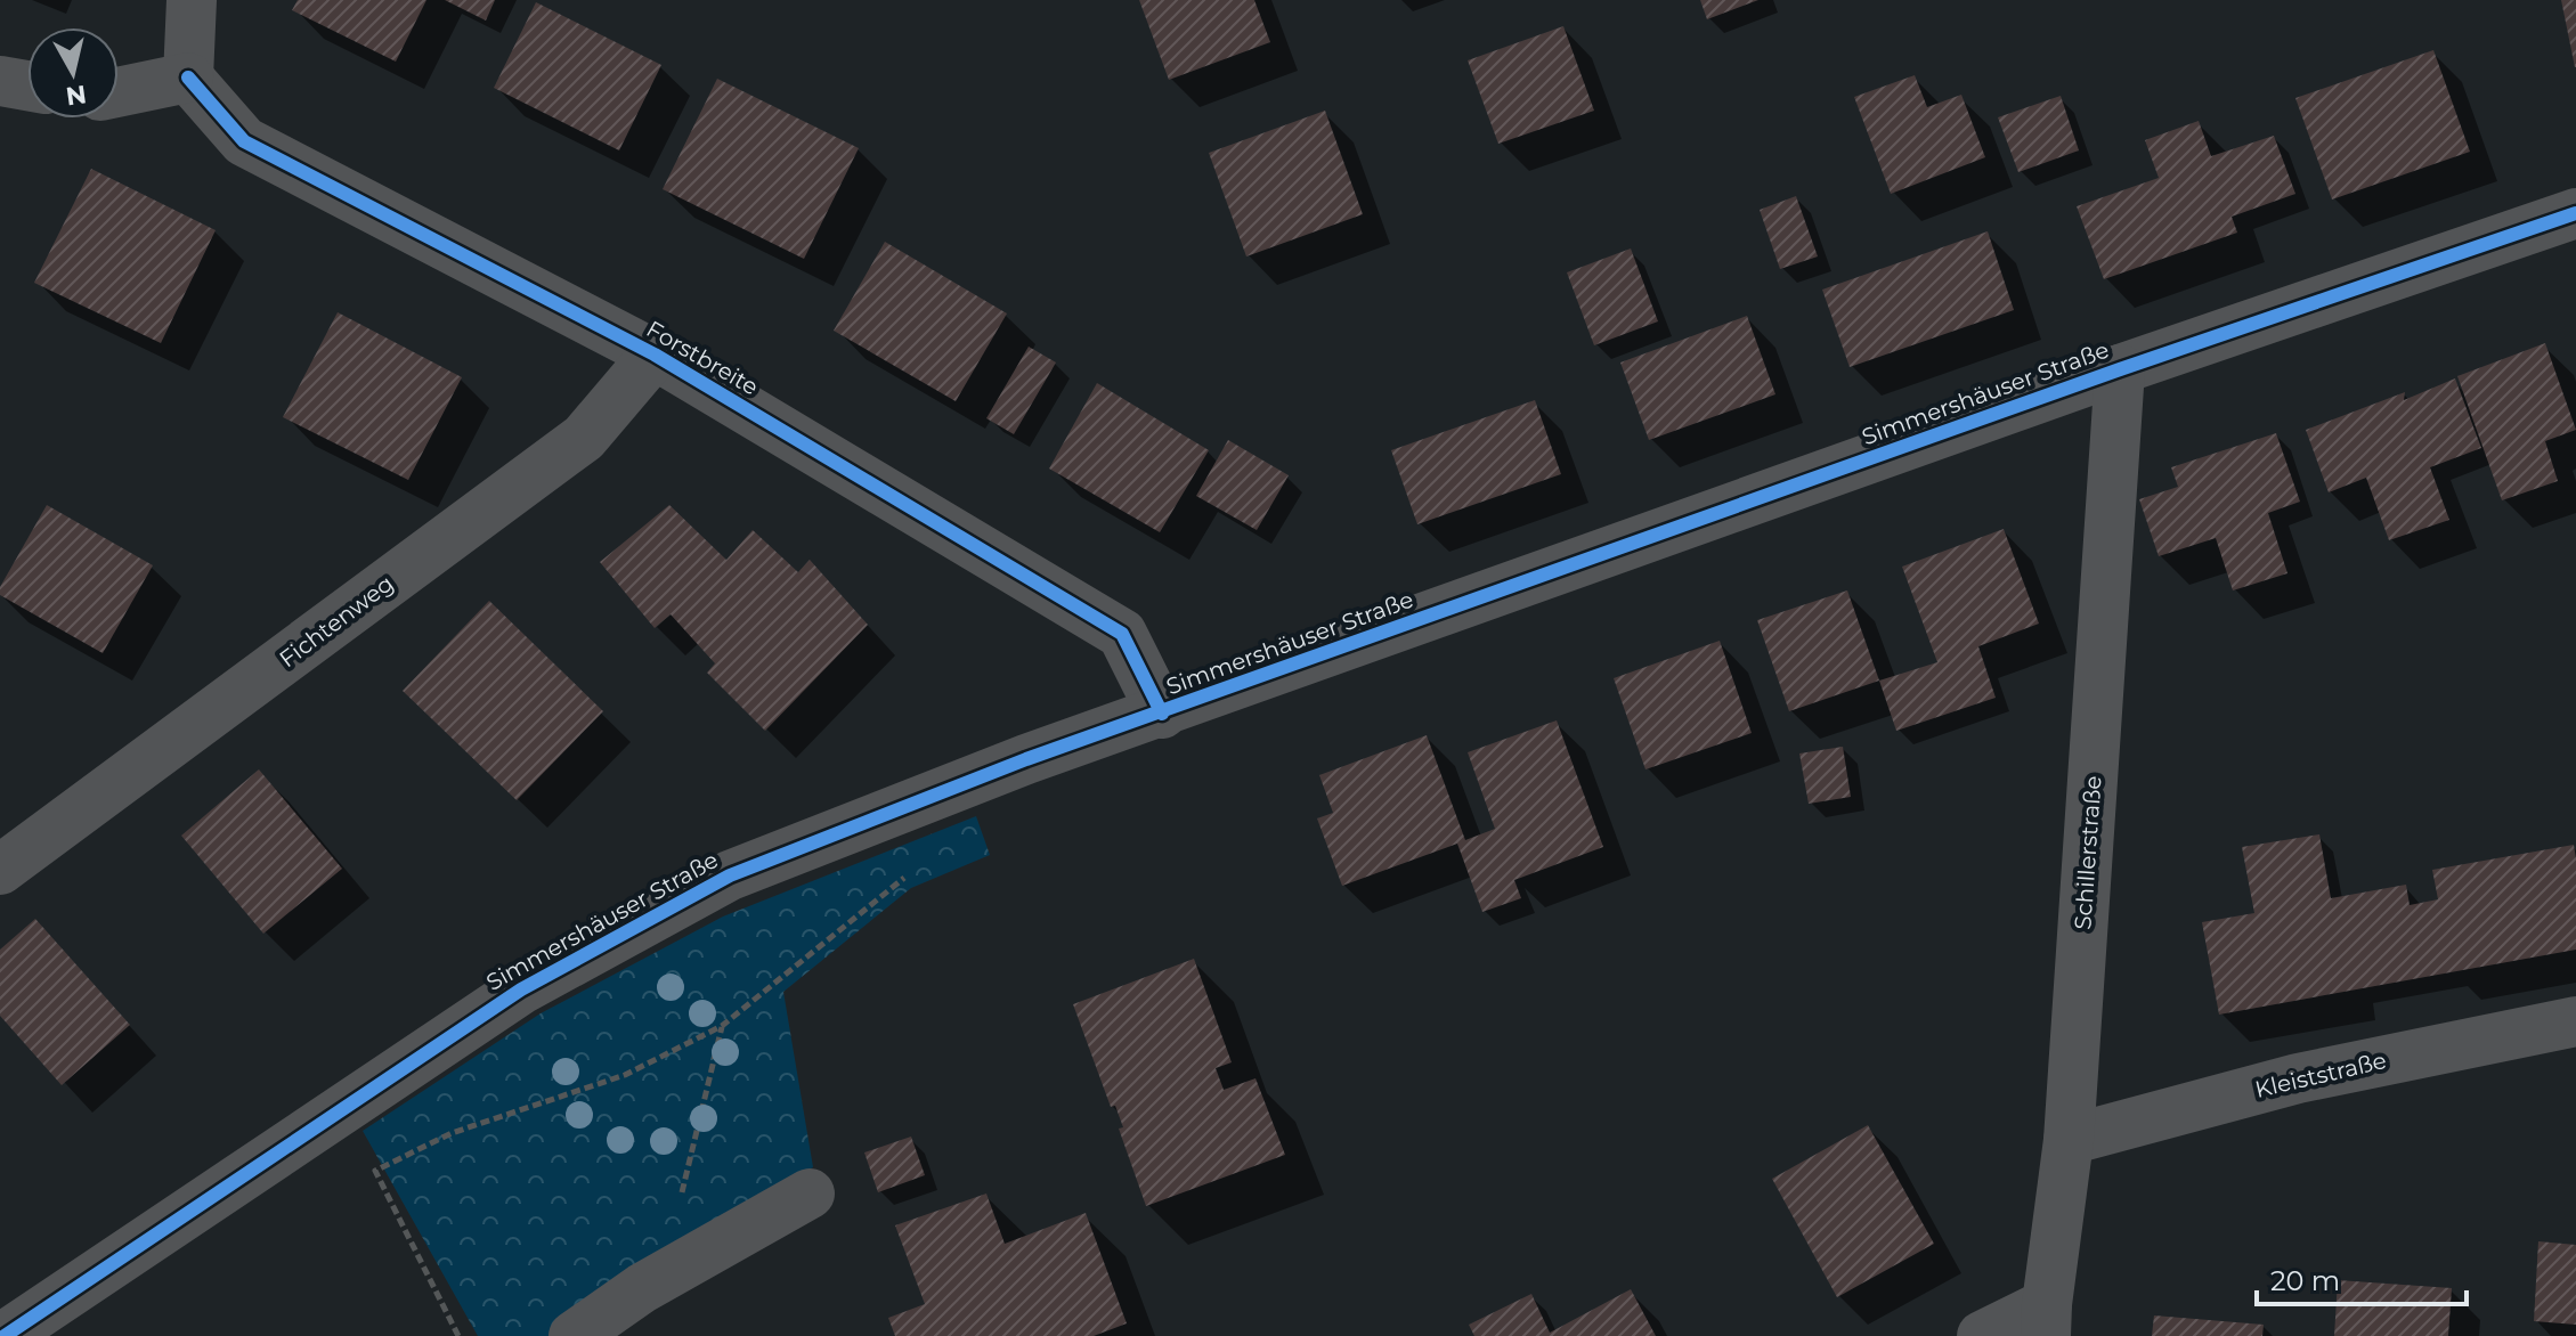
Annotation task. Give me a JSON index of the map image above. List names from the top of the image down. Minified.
{"streets":{"street":["Forstbreite","Simmershäuser Straße","Fichtenweg","Schillerstraße","Kleiststraße"]},"crossings":[["Forstbreite","Simmershäuser Straße"],["Forstbreite","Fichtenweg"],["Simmershäuser Straße","Schillerstraße"],["Schillerstraße","Kleiststraße"]],"scale_bar":"20 m","north":"bottom"}
